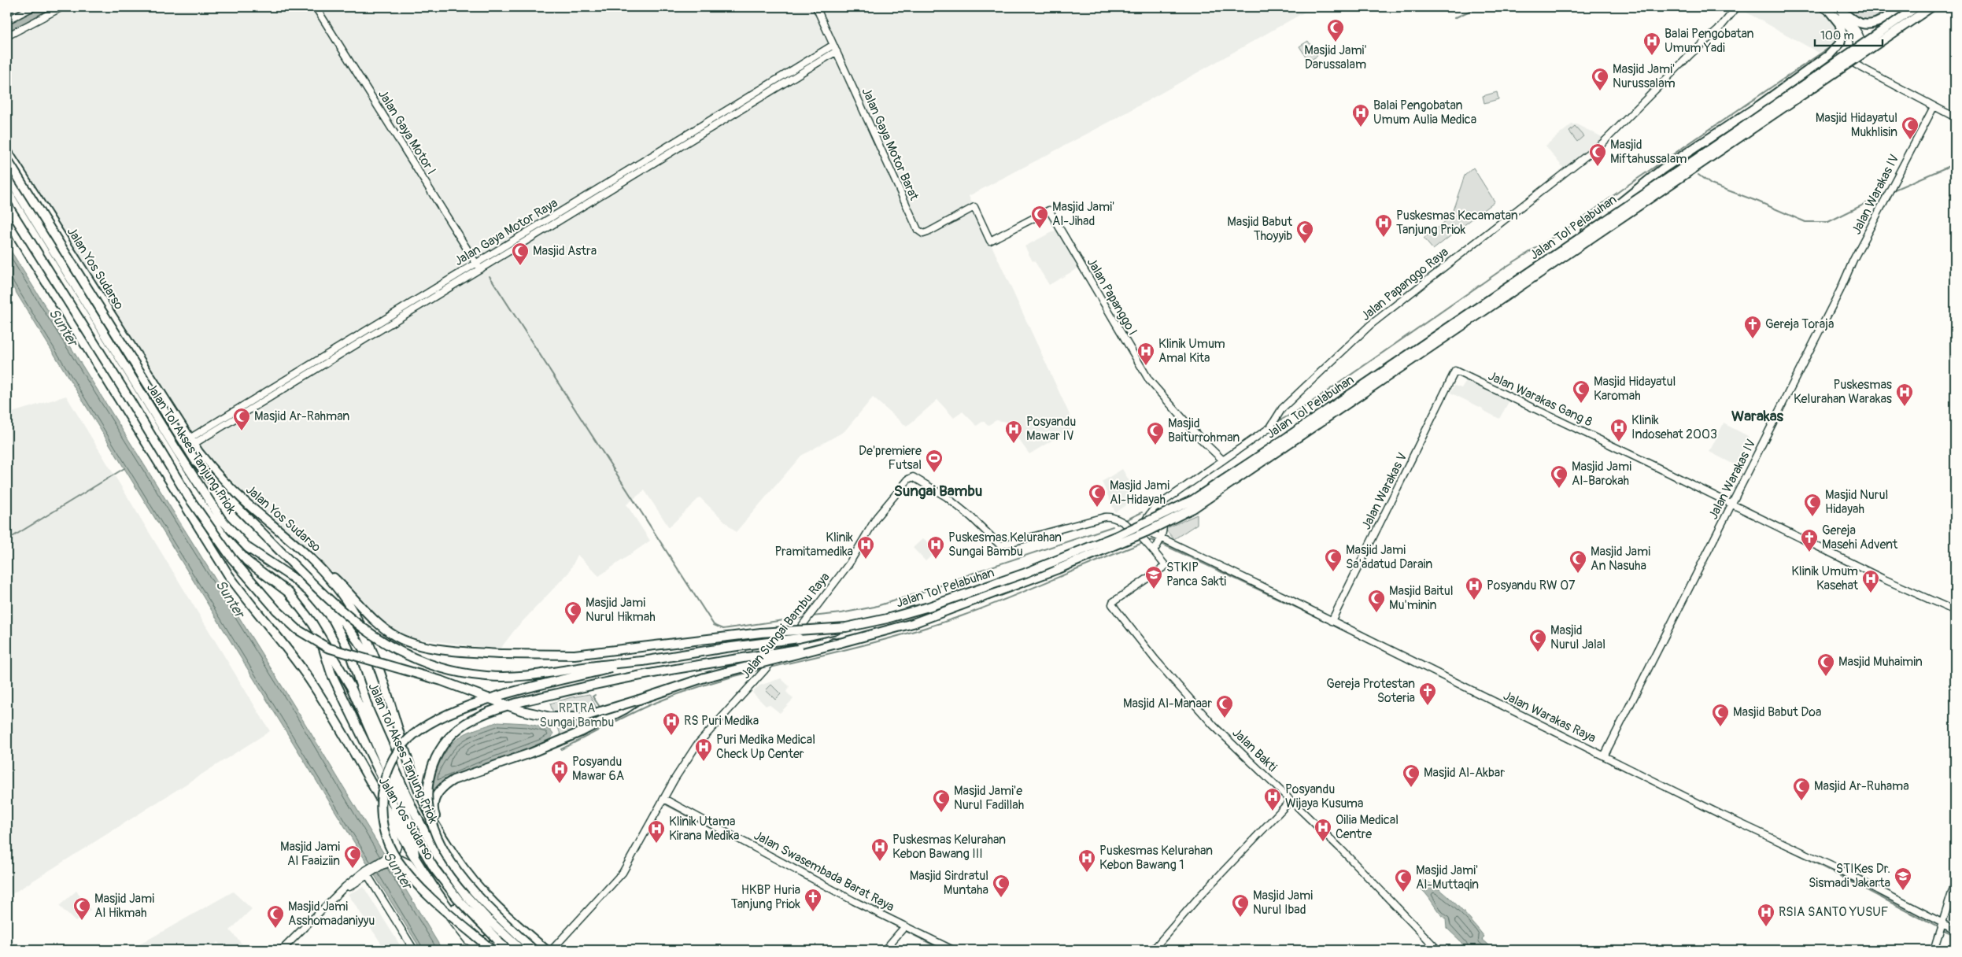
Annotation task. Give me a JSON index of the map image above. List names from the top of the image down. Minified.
{"streets":{"highway":["Jalan Tol Pelabuhan","Jalan Yos Sudarso","Jalan Tol Akses Tanjung Priok"],"street":["Jalan Gaya Motor I","Jalan Gaya Motor Barat","Jalan Warakas IV","Jalan Gaya Motor Raya","Jalan Papanggo Raya","Jalan Papanggo I","Jalan Warakas Gang 8","Jalan Warakas V","Jalan Sungai Bambu Raya","Jalan Warakas Raya","Jalan Bakti","Jalan Swasembada Barat Raya"]},"crossings":[["Jalan Gaya Motor I","Jalan Gaya Motor Raya"],["Jalan Gaya Motor Barat","Jalan Gaya Motor Raya"],["Jalan Gaya Motor Barat","Jalan Papanggo I"],["Jalan Warakas IV","Jalan Warakas Gang 8"],["Jalan Warakas IV","Jalan Warakas Raya"],["Jalan Gaya Motor Raya","Jalan Yos Sudarso"],["Jalan Papanggo Raya","Jalan Papanggo I"],["Jalan Papanggo Raya","Jalan Warakas Raya"],["Jalan Warakas Gang 8","Jalan Warakas V"],["Jalan Warakas V","Jalan Warakas Raya"],["Jalan Sungai Bambu Raya","Jalan Warakas Raya"],["Jalan Sungai Bambu Raya","Jalan Swasembada Barat Raya"]],"districts":["Warakas","Sungai Bambu"],"water":["Sunter"],"parks":["RPTRA Sungai Bambu"],"places":{"mosque":["Masjid Jami' Darussalam","Masjid Jami' Nurussalam","Masjid Hidayatul Mukhlisin","Masjid Miftahussalam","Masjid Jami' Al-Jihad","Masjid Babut Thoyyib","Masjid Astra","Masjid Hidayatul Karomah","Masjid Ar-Rahman","Masjid Baiturrohman","Masjid Jami Al-Barokah","Masjid Jami Al-Hidayah","Masjid Nurul Hidayah","Masjid Jami Sa'adatud Darain","Masjid Jami An Nasuha","Masjid Baitul Mu'minin","Masjid Jami Nurul Hikmah","Masjid Nurul Jalal","Masjid Muhaimin","Masjid Al-Manaar","Masjid Babut Doa","Masjid Al-Akbar","Masjid Ar-Ruhama","Masjid Jami'e Nurul Fadillah","Masjid Jami Al Faaiziin","Masjid Jami' Al-Muttaqin","Masjid Sirdratul Muntaha","Masjid Jami Nurul Ibad","Masjid Jami Al Hikmah","Masjid Jami Asshomadaniyyu"],"hospital":["Balai Pengobatan Umum Yadi","Balai Pengobatan Umum Aulia Medica","Puskesmas Kecamatan Tanjung Priok","Klinik Umum Amal Kita","Puskesmas Kelurahan Warakas","Klinik Indosehat 2003","Posyandu Mawar IV","Klinik Pramitamedika","Puskesmas Kelurahan Sungai Bambu","Klinik Umum Kasehat","Posyandu RW 07","RS Puri Medika","Puri Medika Medical Check Up Center","Posyandu Mawar 6A","Posyandu Wijaya Kusuma","Oilia Medical Centre","Klinik Utama Kirana Medika","Puskesmas Kelurahan Kebon Bawang III","Puskesmas Kelurahan Kebon Bawang 1","RSIA SANTO YUSUF"],"church":["Gereja Toraja","Gereja Masehi Advent","Gereja Protestan Soteria","HKBP Huria Tanjung Priok"],"sports":["De'premiere Futsal"],"school or university":["STKIP Panca Sakti","STIKes Dr. Sismadi Jakarta"]},"scale_bar":"100 m"}
